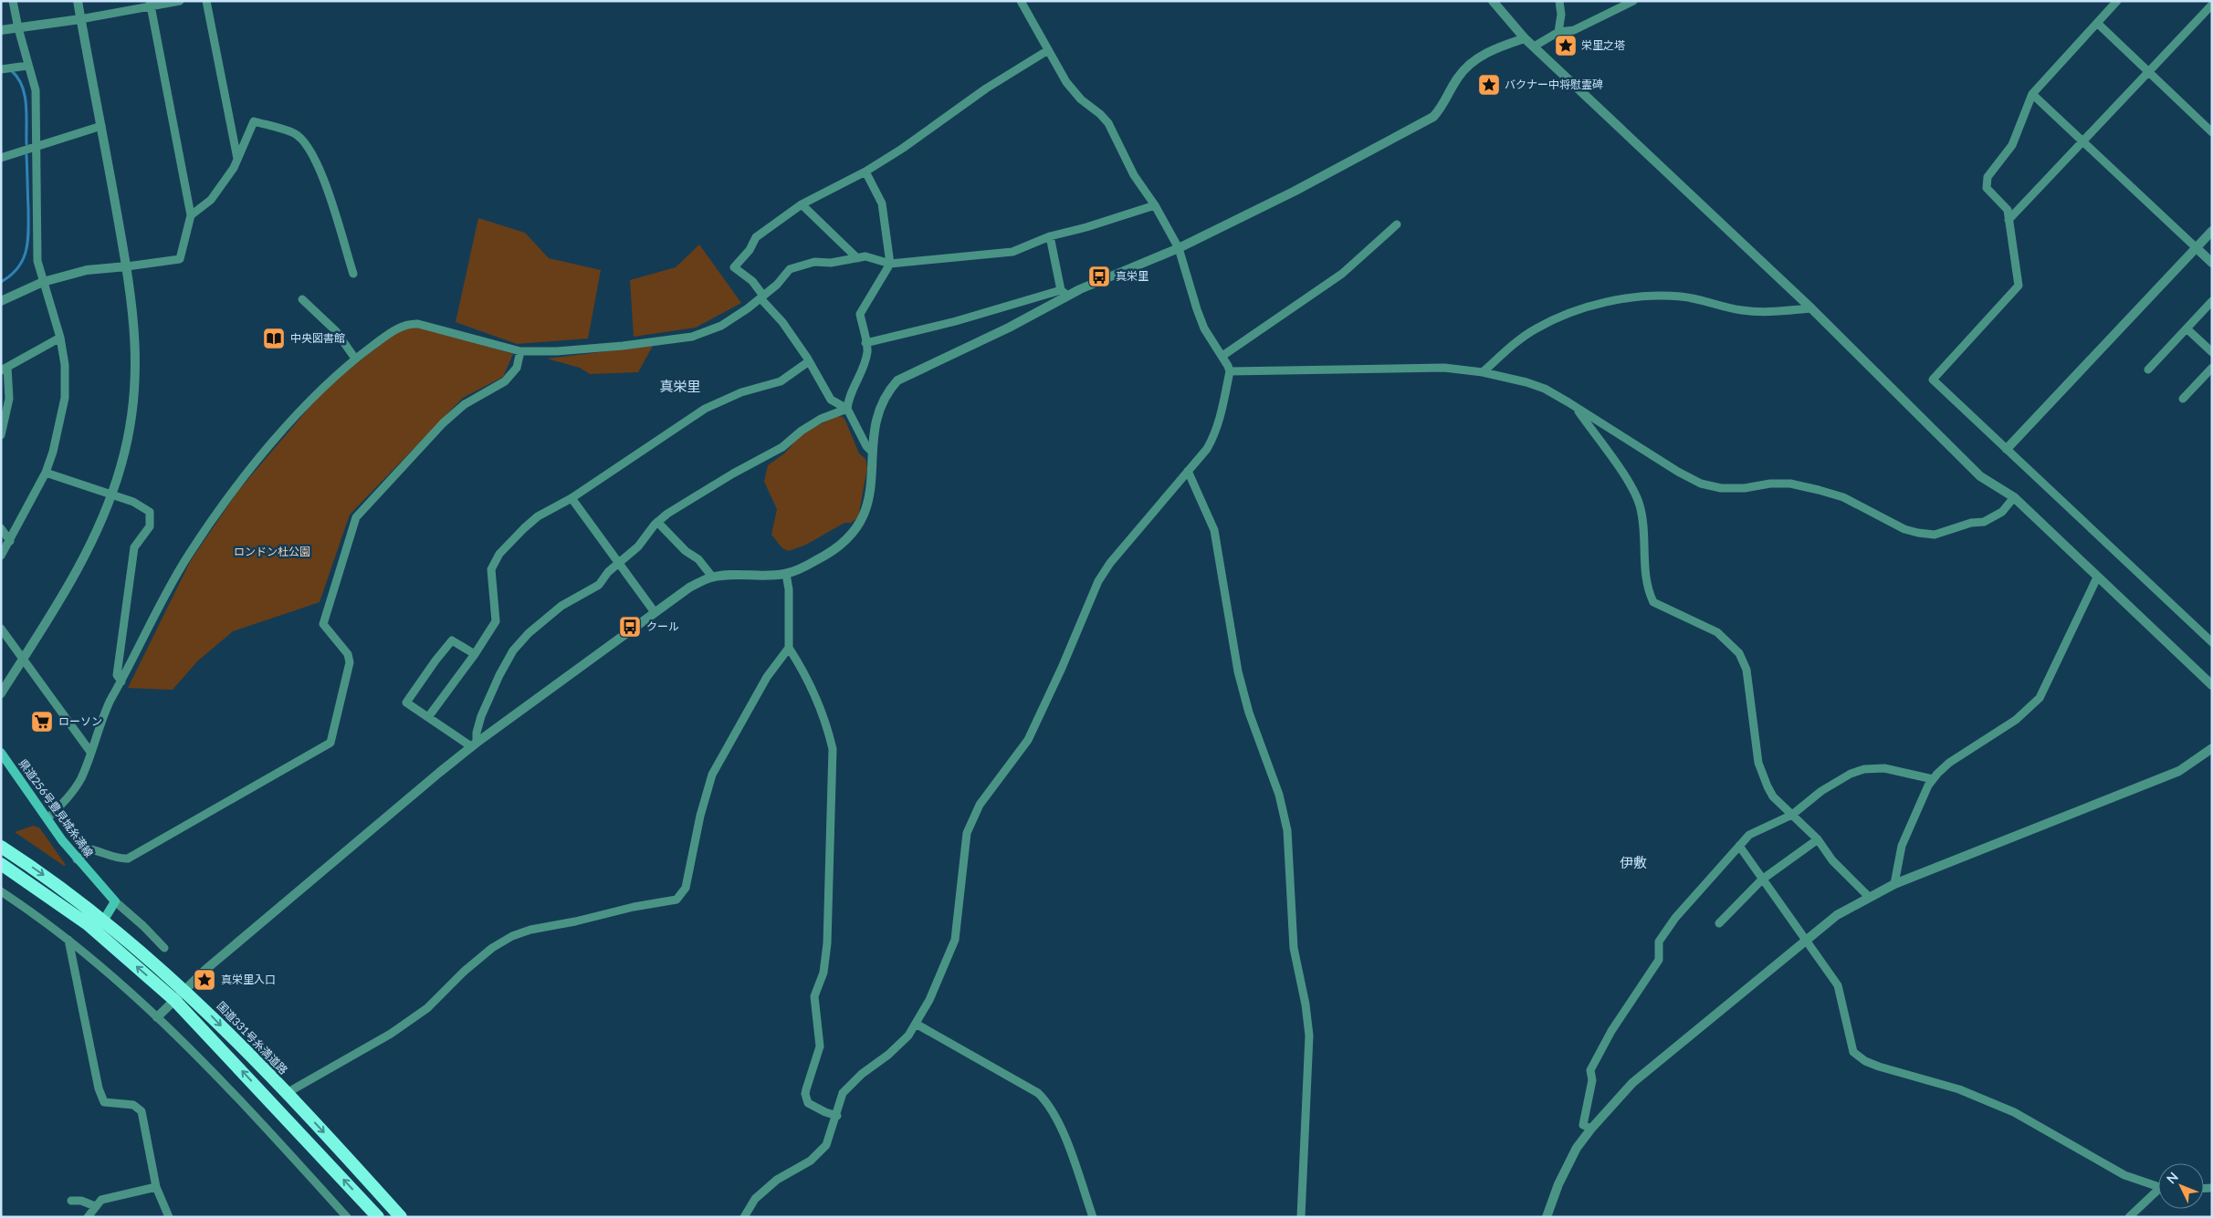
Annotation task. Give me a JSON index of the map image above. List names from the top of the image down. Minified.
{"streets":{"highway":["国道331号糸満道路"],"main road":["県道256号豊見城糸満線"]},"districts":["真栄里","伊敷"],"parks":["ロンドン杜公園"],"places":{"place":["栄里之塔","バクナー中将慰霊碑","真栄里入口"],"bus stop":["真栄里","クール"],"library":["中央図書館"],"supermarket":["ローソン"]},"north":"top left"}
